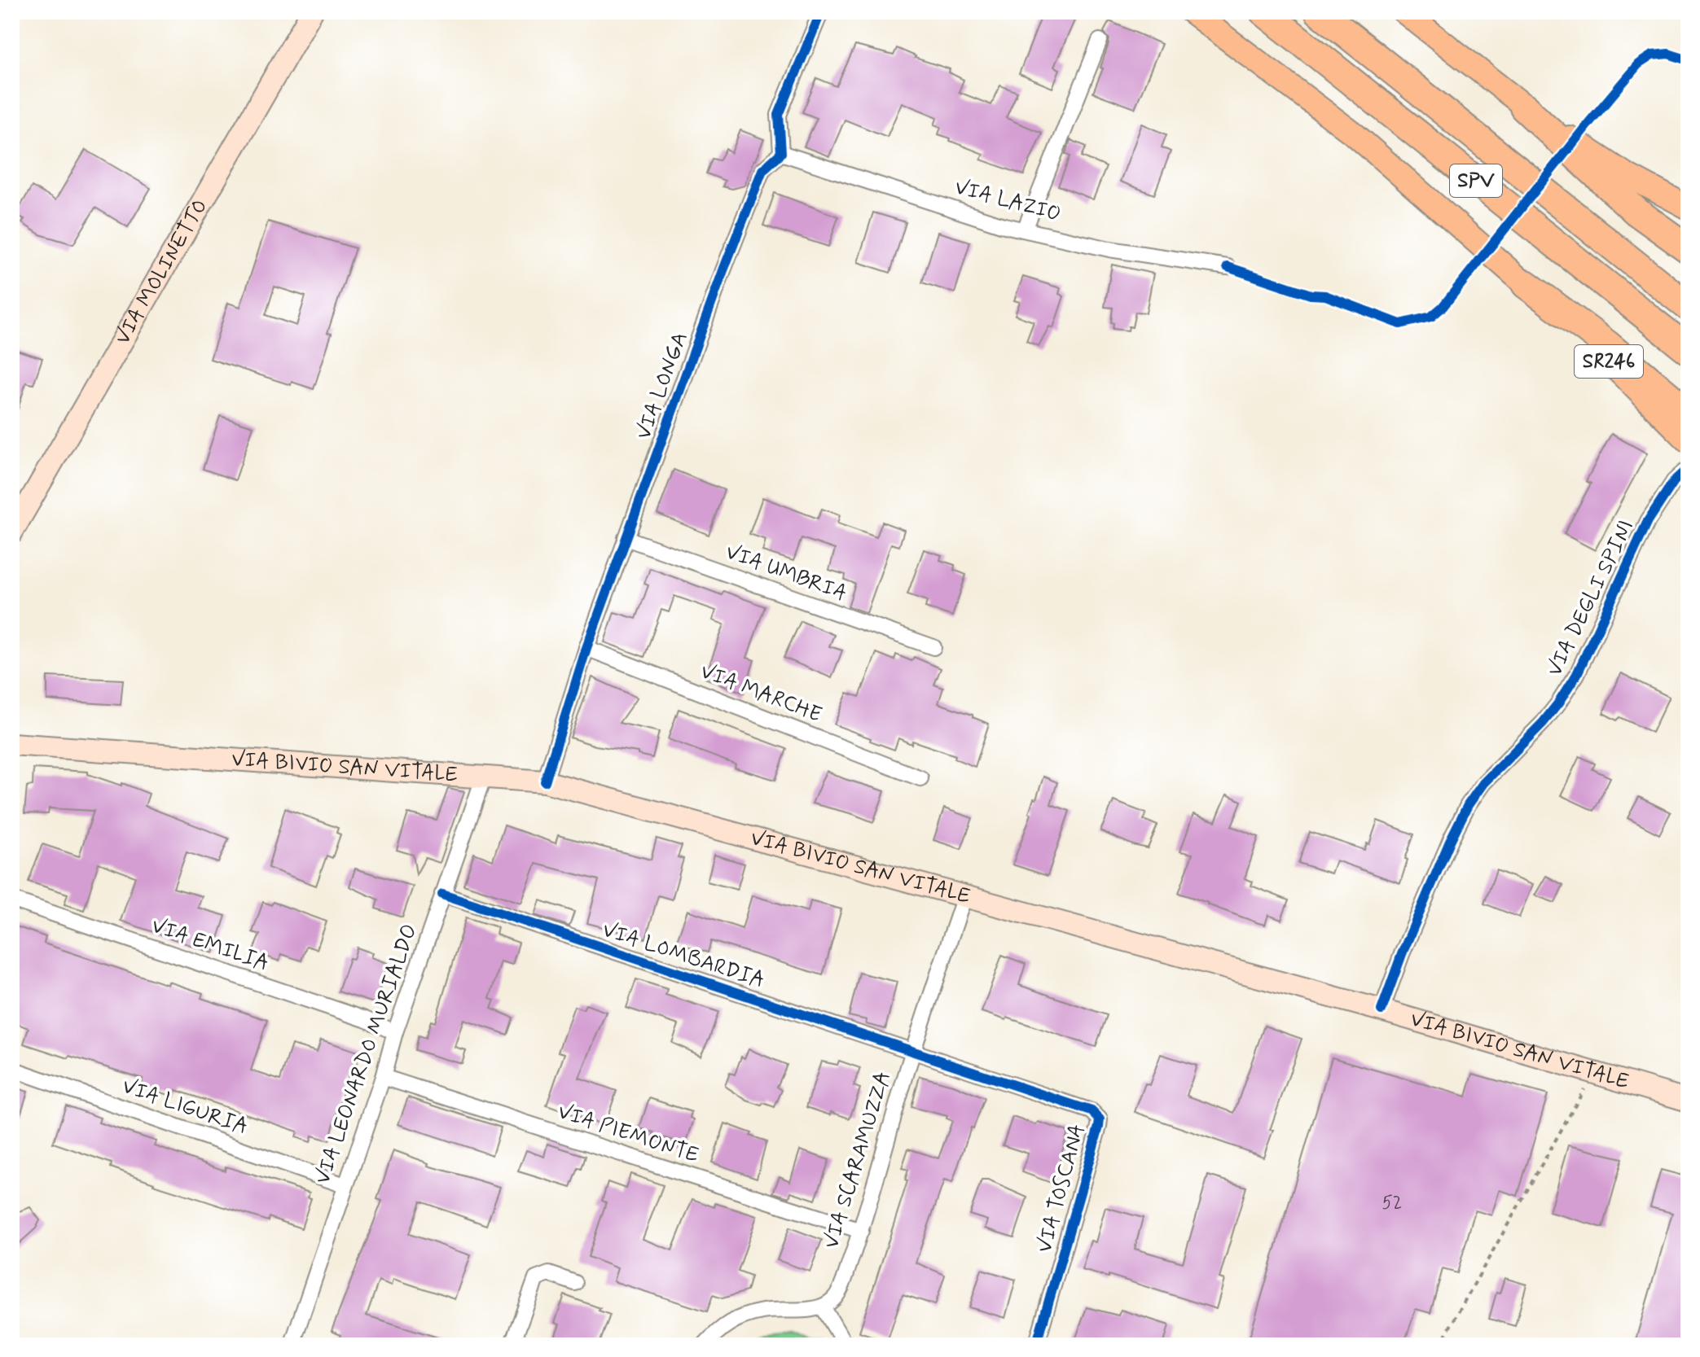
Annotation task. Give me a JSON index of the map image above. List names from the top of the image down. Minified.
{"streets":{"highway":["SPV"],"main road":["VIA MOLINETTO","SR246","VIA BIVIO SAN VITALE"],"street":["VIA LAZIO","VIA LONGA","VIA UMBRIA","VIA DEGLI SPINI","VIA MARCHE","VIA EMILIA","VIA LOMBARDIA","VIA LEONARDO MURIALDO","VIA LIGURIA","VIA PIEMONTE","VIA SCARAMUZZA","VIA TOSCANA"]},"crossings":[["VIA LAZIO","VIA LONGA"],["VIA LONGA","VIA UMBRIA"],["VIA LONGA","VIA MARCHE"],["VIA LONGA","VIA BIVIO SAN VITALE"],["VIA DEGLI SPINI","VIA BIVIO SAN VITALE"],["VIA BIVIO SAN VITALE","VIA LEONARDO MURIALDO"],["VIA BIVIO SAN VITALE","VIA SCARAMUZZA"],["VIA EMILIA","VIA LEONARDO MURIALDO"],["VIA LOMBARDIA","VIA LEONARDO MURIALDO"],["VIA LOMBARDIA","VIA SCARAMUZZA"],["VIA LOMBARDIA","VIA TOSCANA"],["VIA LEONARDO MURIALDO","VIA LIGURIA"],["VIA LEONARDO MURIALDO","VIA PIEMONTE"],["VIA PIEMONTE","VIA SCARAMUZZA"],["VIA SCARAMUZZA","VIA TOSCANA"]],"house_numbers":["52"]}
